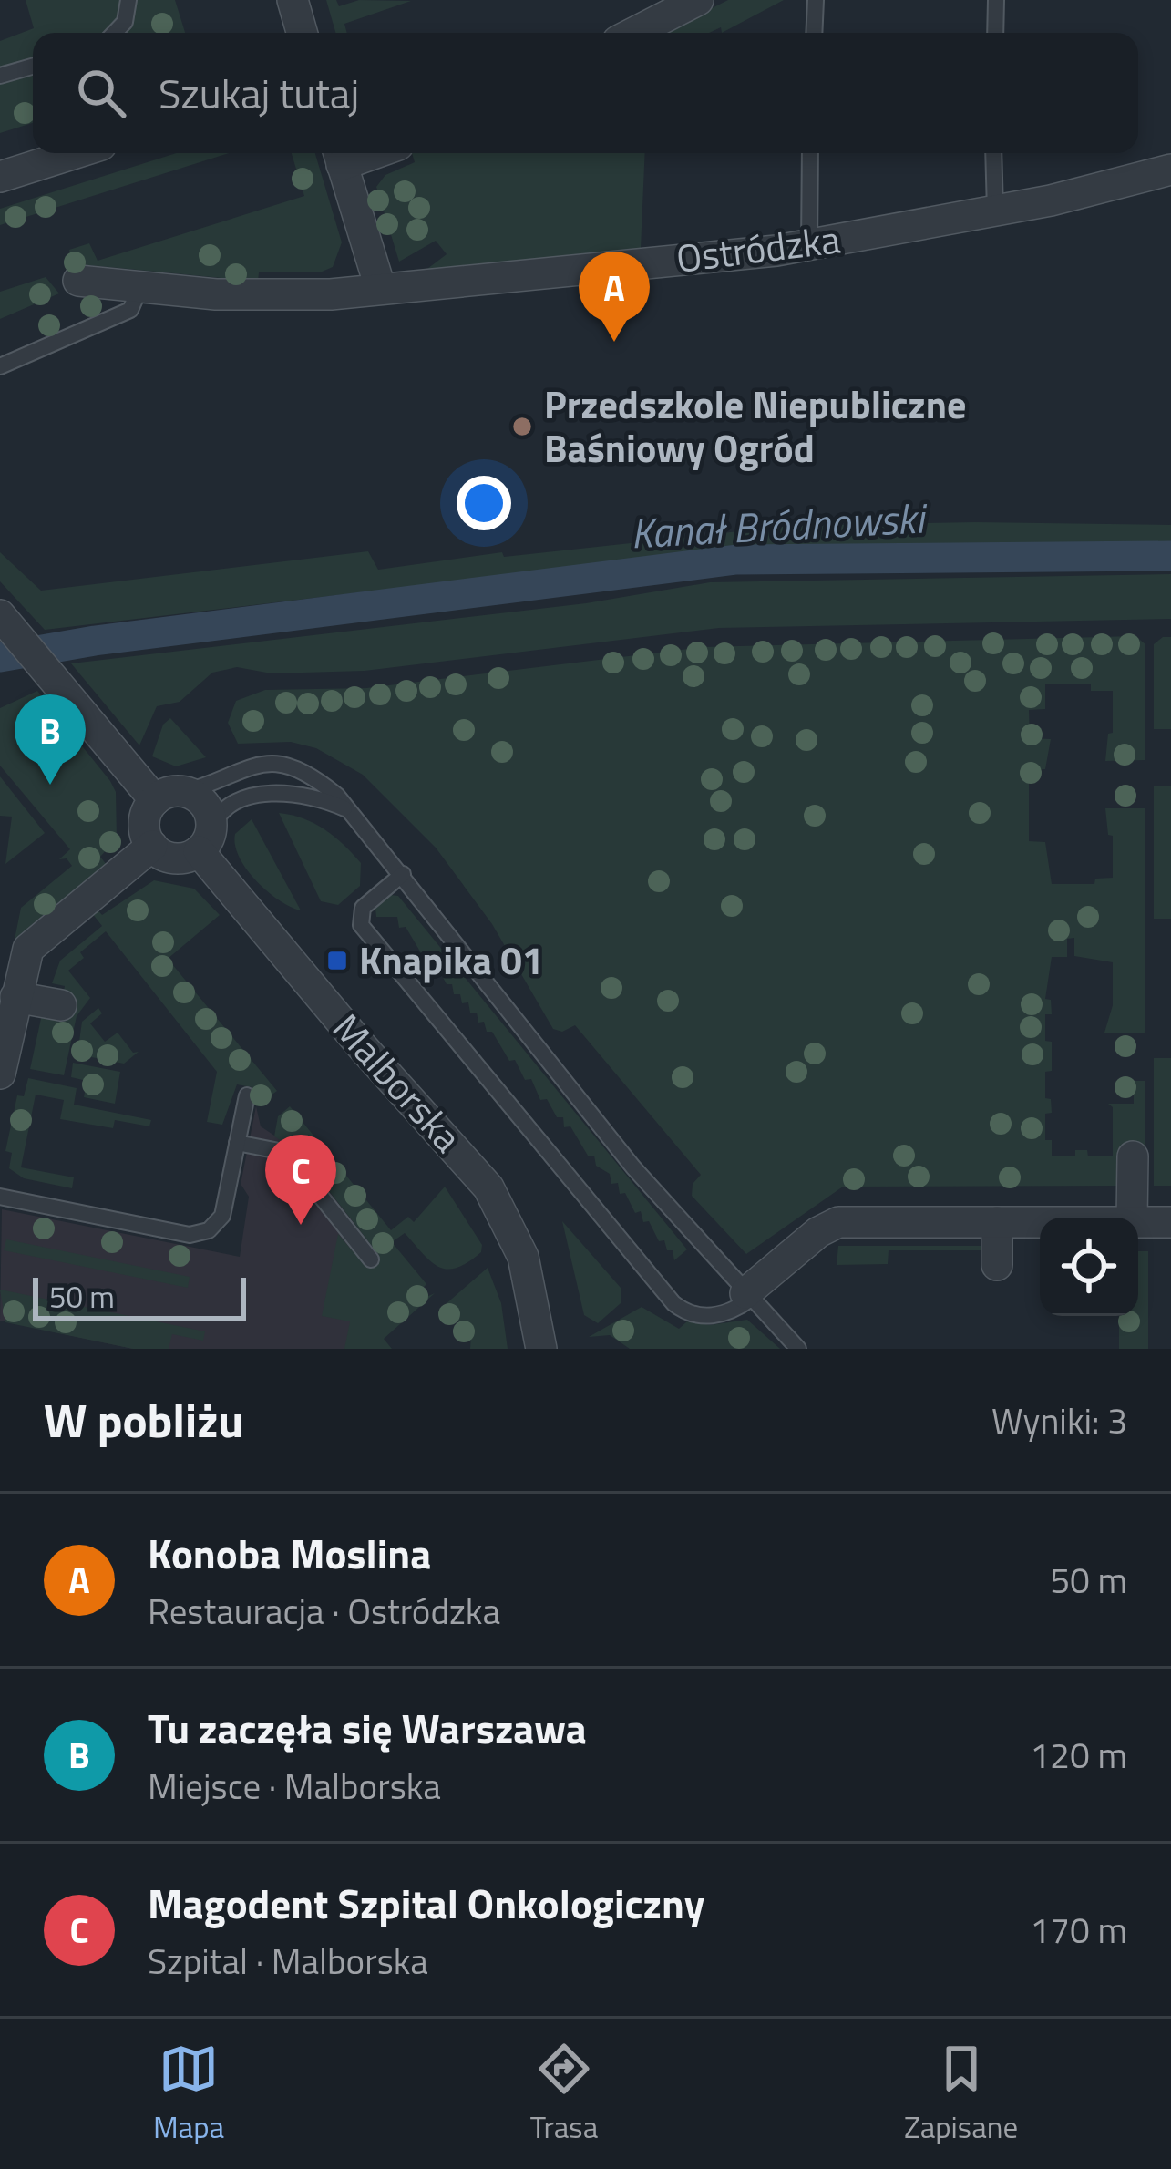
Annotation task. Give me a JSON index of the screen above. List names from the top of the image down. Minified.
{"streets":{"street":["Ostródzka","Malborska"]},"water":["Kanał Bródnowski"],"places":{"other":["Przedszkole Niepubliczne Baśniowy Ogród"],"transit":["Knapika 01"]},"scale_bar":"50 m","page":{"search":"Szukaj tutaj","pins":["A","B","C"],"scale":"50 m","heading":["W pobliżu","Wyniki: 3"],"list":[{"mark":"A","name":"Konoba Moslina","note":"Restauracja · Ostródzka","value":"50 m"},{"mark":"B","name":"Tu zaczęła się Warszawa","note":"Miejsce · Malborska","value":"120 m"},{"mark":"C","name":"Magodent Szpital Onkologiczny","note":"Szpital · Malborska","value":"170 m"}],"nav":["Mapa","Trasa","Zapisane"]}}
